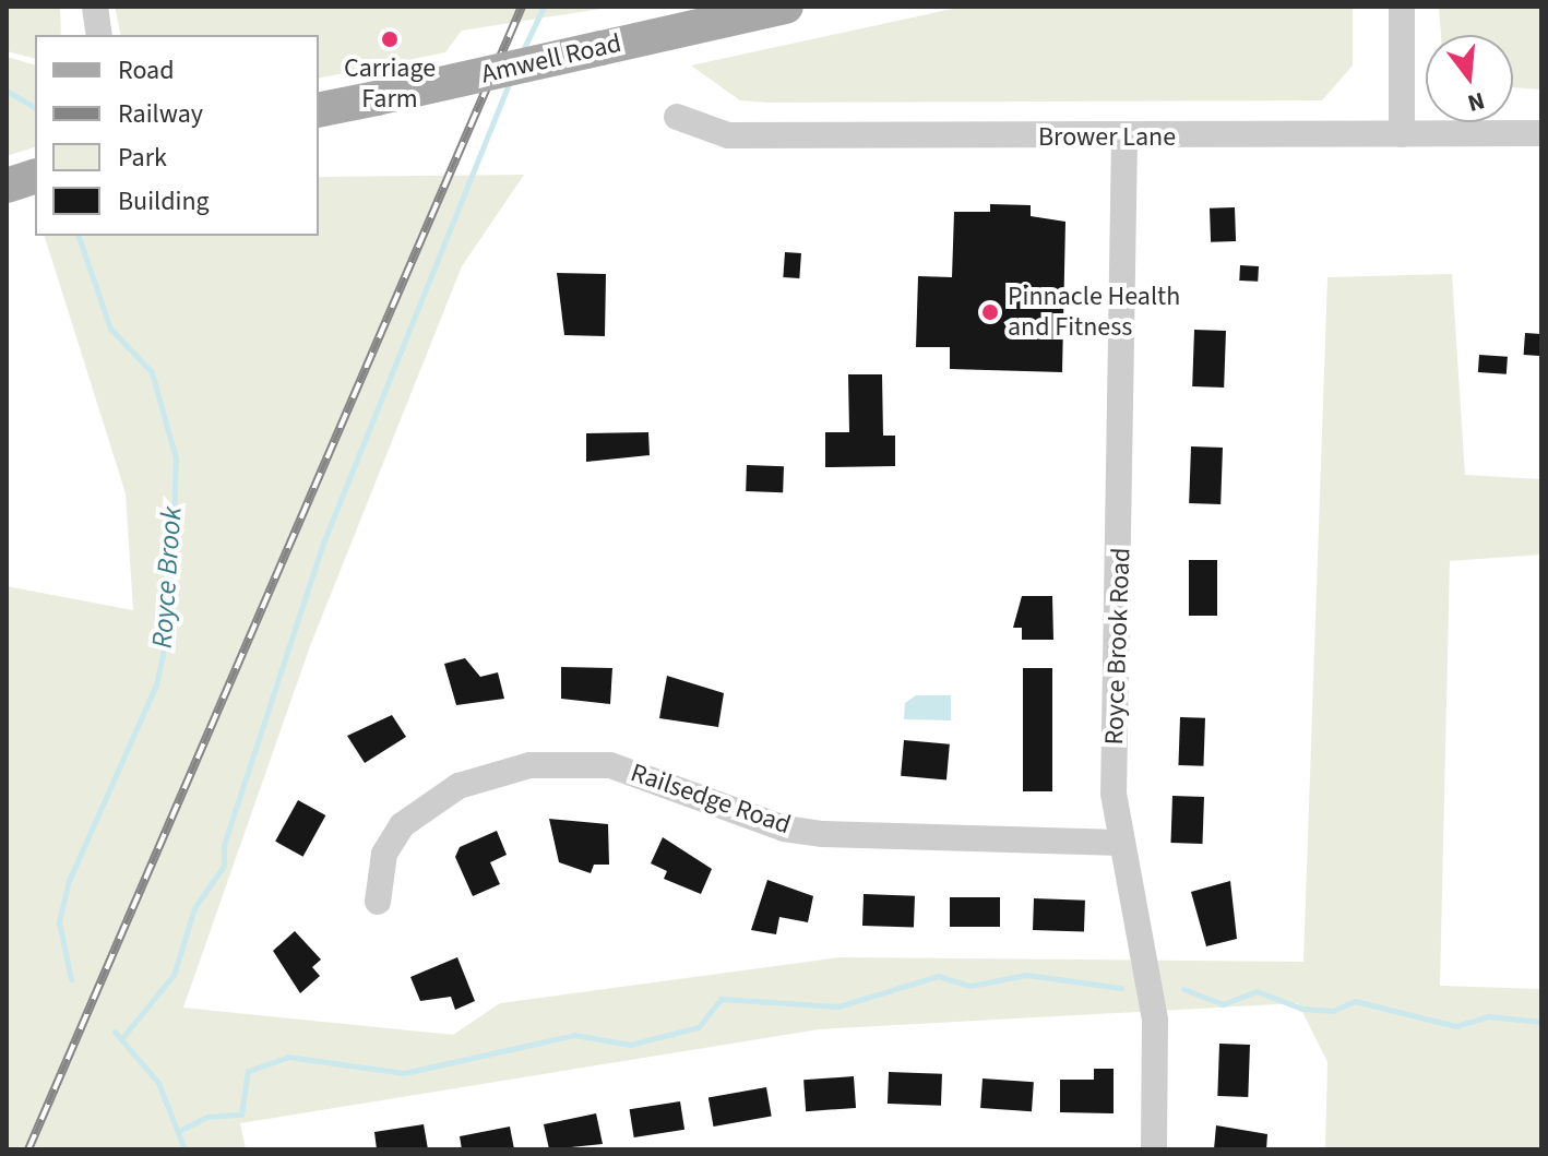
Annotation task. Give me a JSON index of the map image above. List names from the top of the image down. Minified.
{"streets":{"main road":["Amwell Road"],"street":["Brower Lane","Royce Brook Road","Railsedge Road"]},"crossings":[["Brower Lane","Royce Brook Road"],["Royce Brook Road","Railsedge Road"]],"water":["Royce Brook"],"places":["Carriage Farm","Pinnacle Health and Fitness"],"legend":["Road","Railway","Park","Building"],"north":"bottom"}
